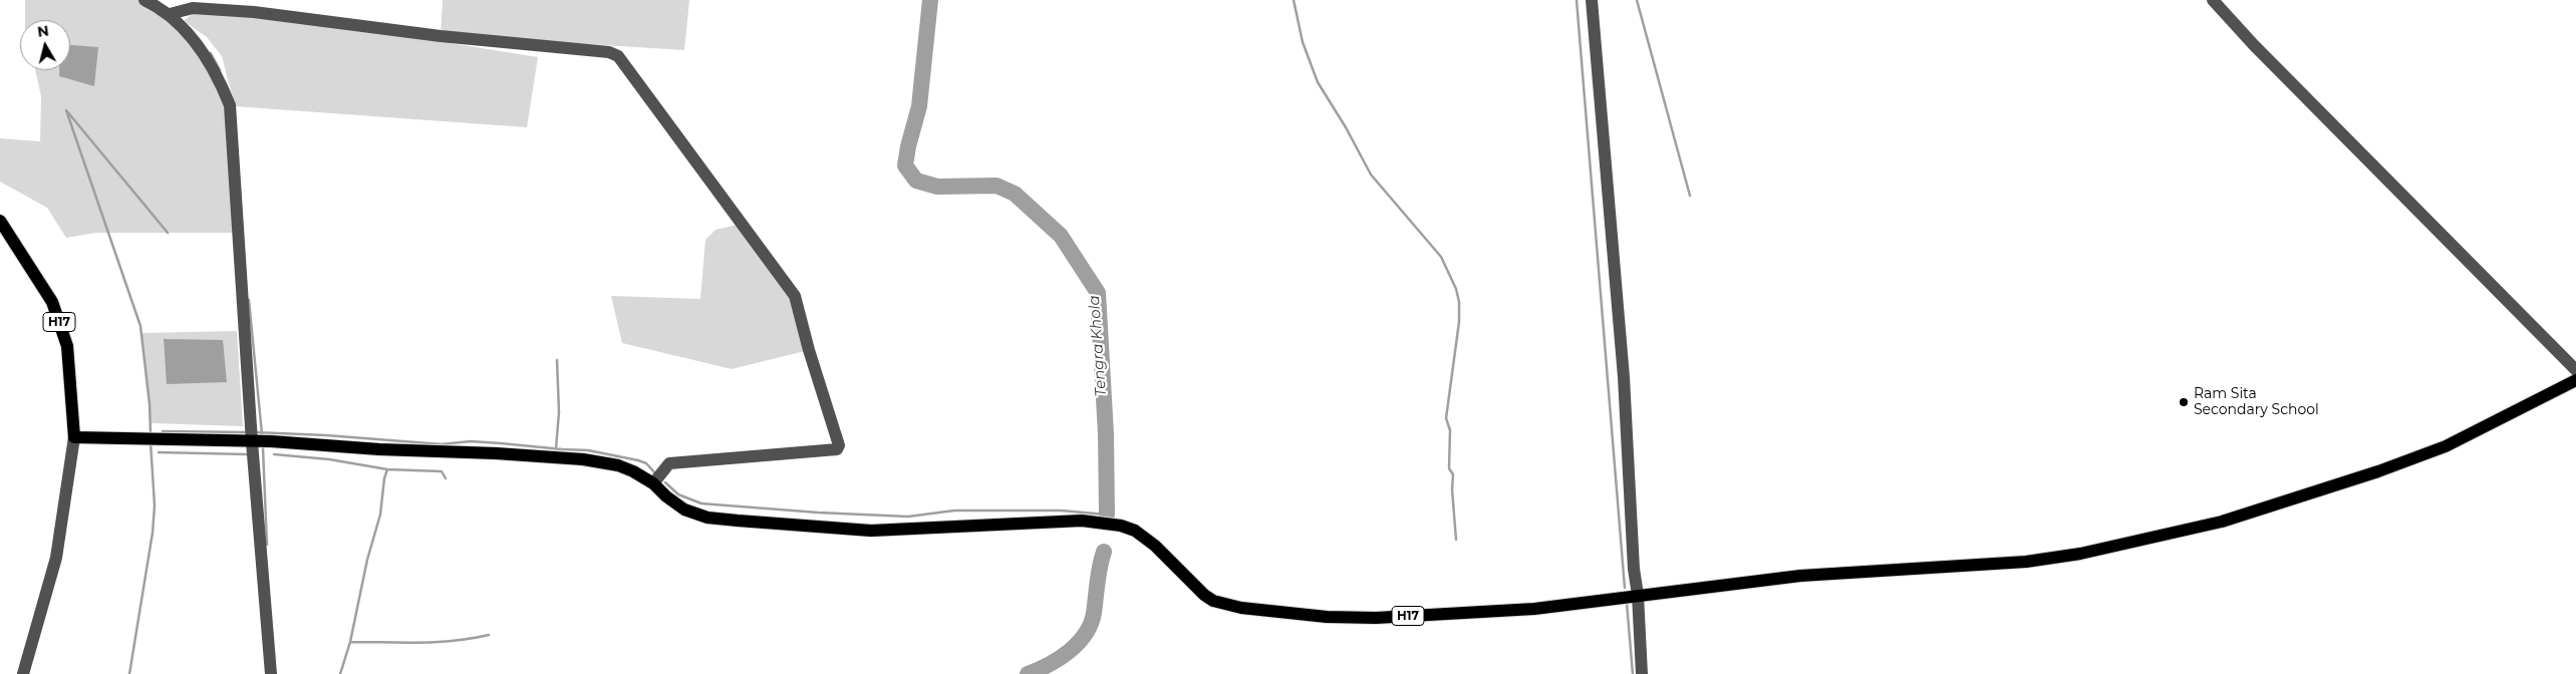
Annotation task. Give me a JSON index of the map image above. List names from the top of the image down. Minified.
{"streets":{"main road":["H17"]},"water":["Tengra Khola"],"places":["Ram Sita Secondary School"],"north":"top"}
